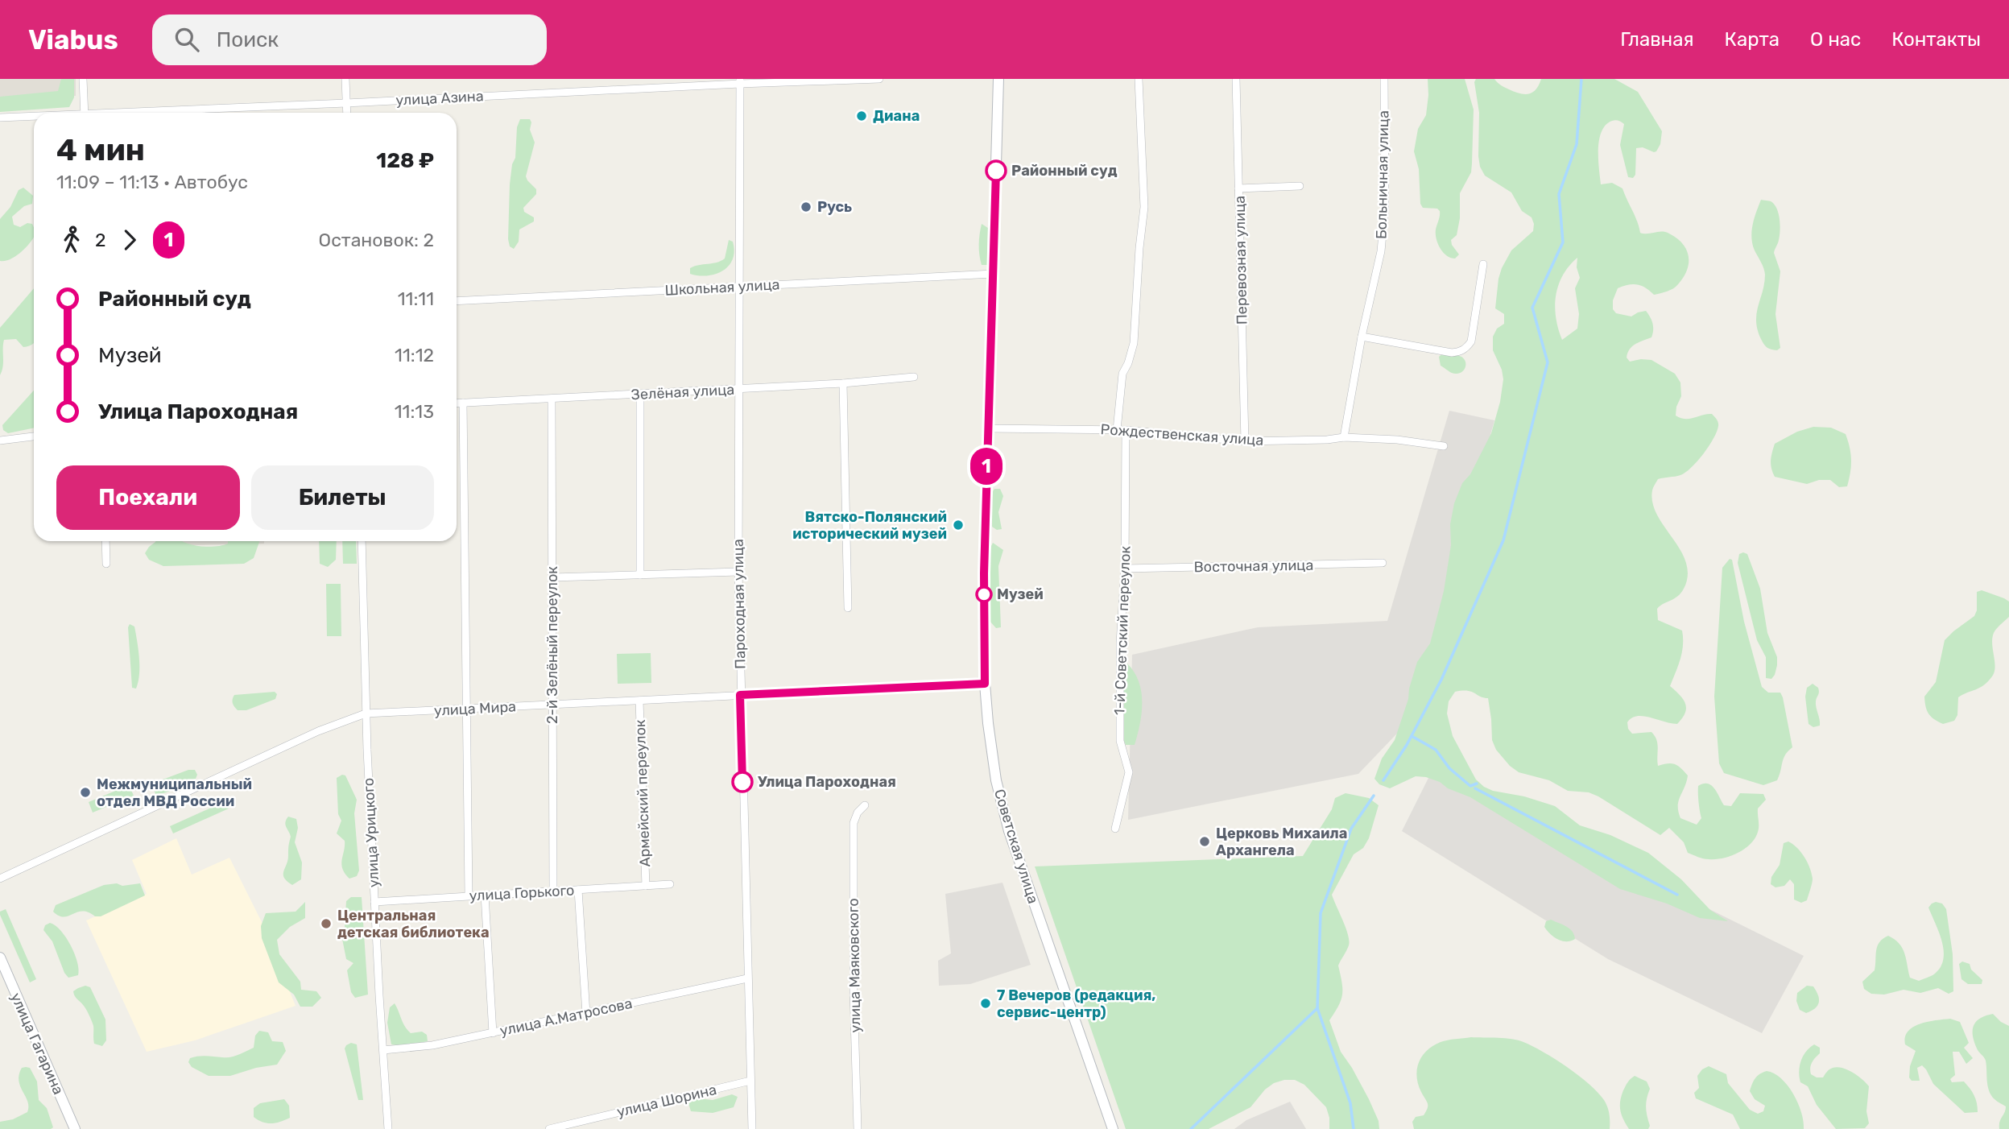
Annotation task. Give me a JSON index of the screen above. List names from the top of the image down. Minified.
{"streets":{"street":["улица Азина","Больничная улица","Перевозная улица","Школьная улица","Зелёная улица","Рождественская улица","Восточная улица","Пароходная улица","1-й Советский переулок","2-й Зелёный переулок","улица Мира","Армейский переулок","улица Урицкого","Советская улица","улица Горького","улица Маяковского","улица А.Матросова","улица Гагарина","улица Шорина"]},"crossings":[["улица Азина","Пароходная улица"],["Больничная улица","Рождественская улица"],["Перевозная улица","Рождественская улица"],["Школьная улица","Пароходная улица"],["Школьная улица","Советская улица"],["Зелёная улица","Пароходная улица"],["Зелёная улица","2-й Зелёный переулок"],["Рождественская улица","1-й Советский переулок"],["Рождественская улица","Советская улица"],["Восточная улица","1-й Советский переулок"],["Пароходная улица","улица Мира"],["Пароходная улица","улица А.Матросова"],["Пароходная улица","улица Шорина"],["2-й Зелёный переулок","улица Мира"],["2-й Зелёный переулок","улица Горького"],["улица Мира","Армейский переулок"],["улица Мира","улица Урицкого"],["улица Мира","Советская улица"],["Армейский переулок","улица Горького"],["улица Урицкого","улица Горького"],["улица Урицкого","улица А.Матросова"]],"places":["Диана","Районный суд","Русь","Вятско-Полянский исторический музей","Музей","Улица Пароходная","Межмуниципальный отдел МВД России","Церковь Михаила Архангела","Центральная детская библиотека","7 Вечеров (редакция, сервис-центр)"],"lines":["bus line 1"],"page":{"header":"Viabus","search":"Поиск","nav":["Главная","Карта","О нас","Контакты"],"on_map":"1","heading":["4 мин","11:09 – 11:13 · Автобус","128 ₽"],"legs":["2","1","Остановок: 2"],"list":[{"name":"Районный суд","value":"11:11"},{"name":"Музей","value":"11:12"},{"name":"Улица Пароходная","value":"11:13"}],"buttons":["Поехали","Билеты"]}}
